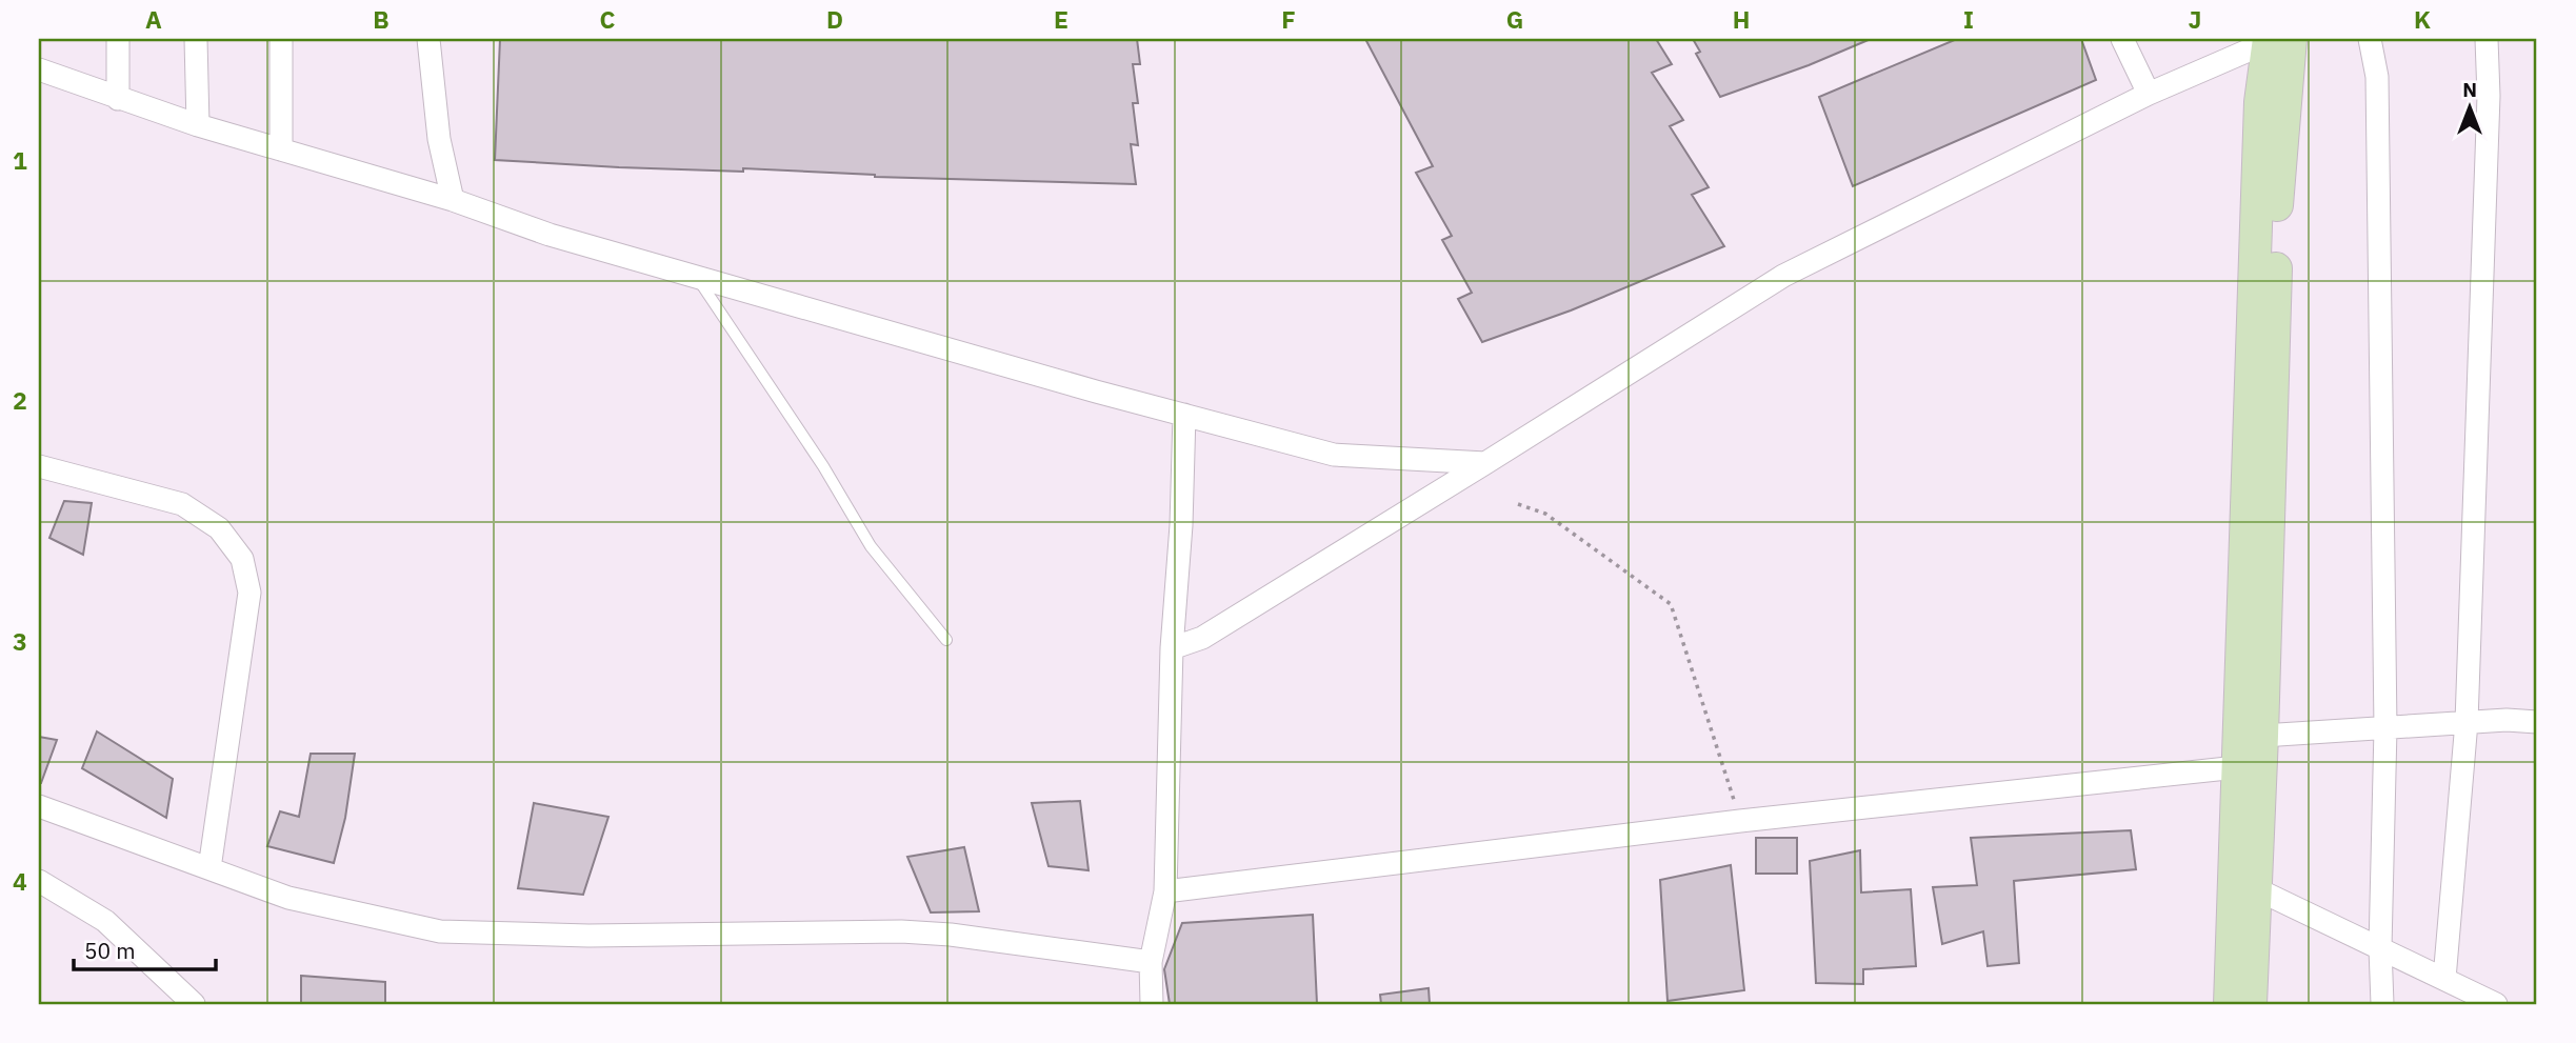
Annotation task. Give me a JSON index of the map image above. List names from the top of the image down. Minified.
{"scale_bar":"50 m","north":"top","grid":{"columns":["A","B","C","D","E","F","G","H","I","J","K"],"rows":["1","2","3","4"]}}
